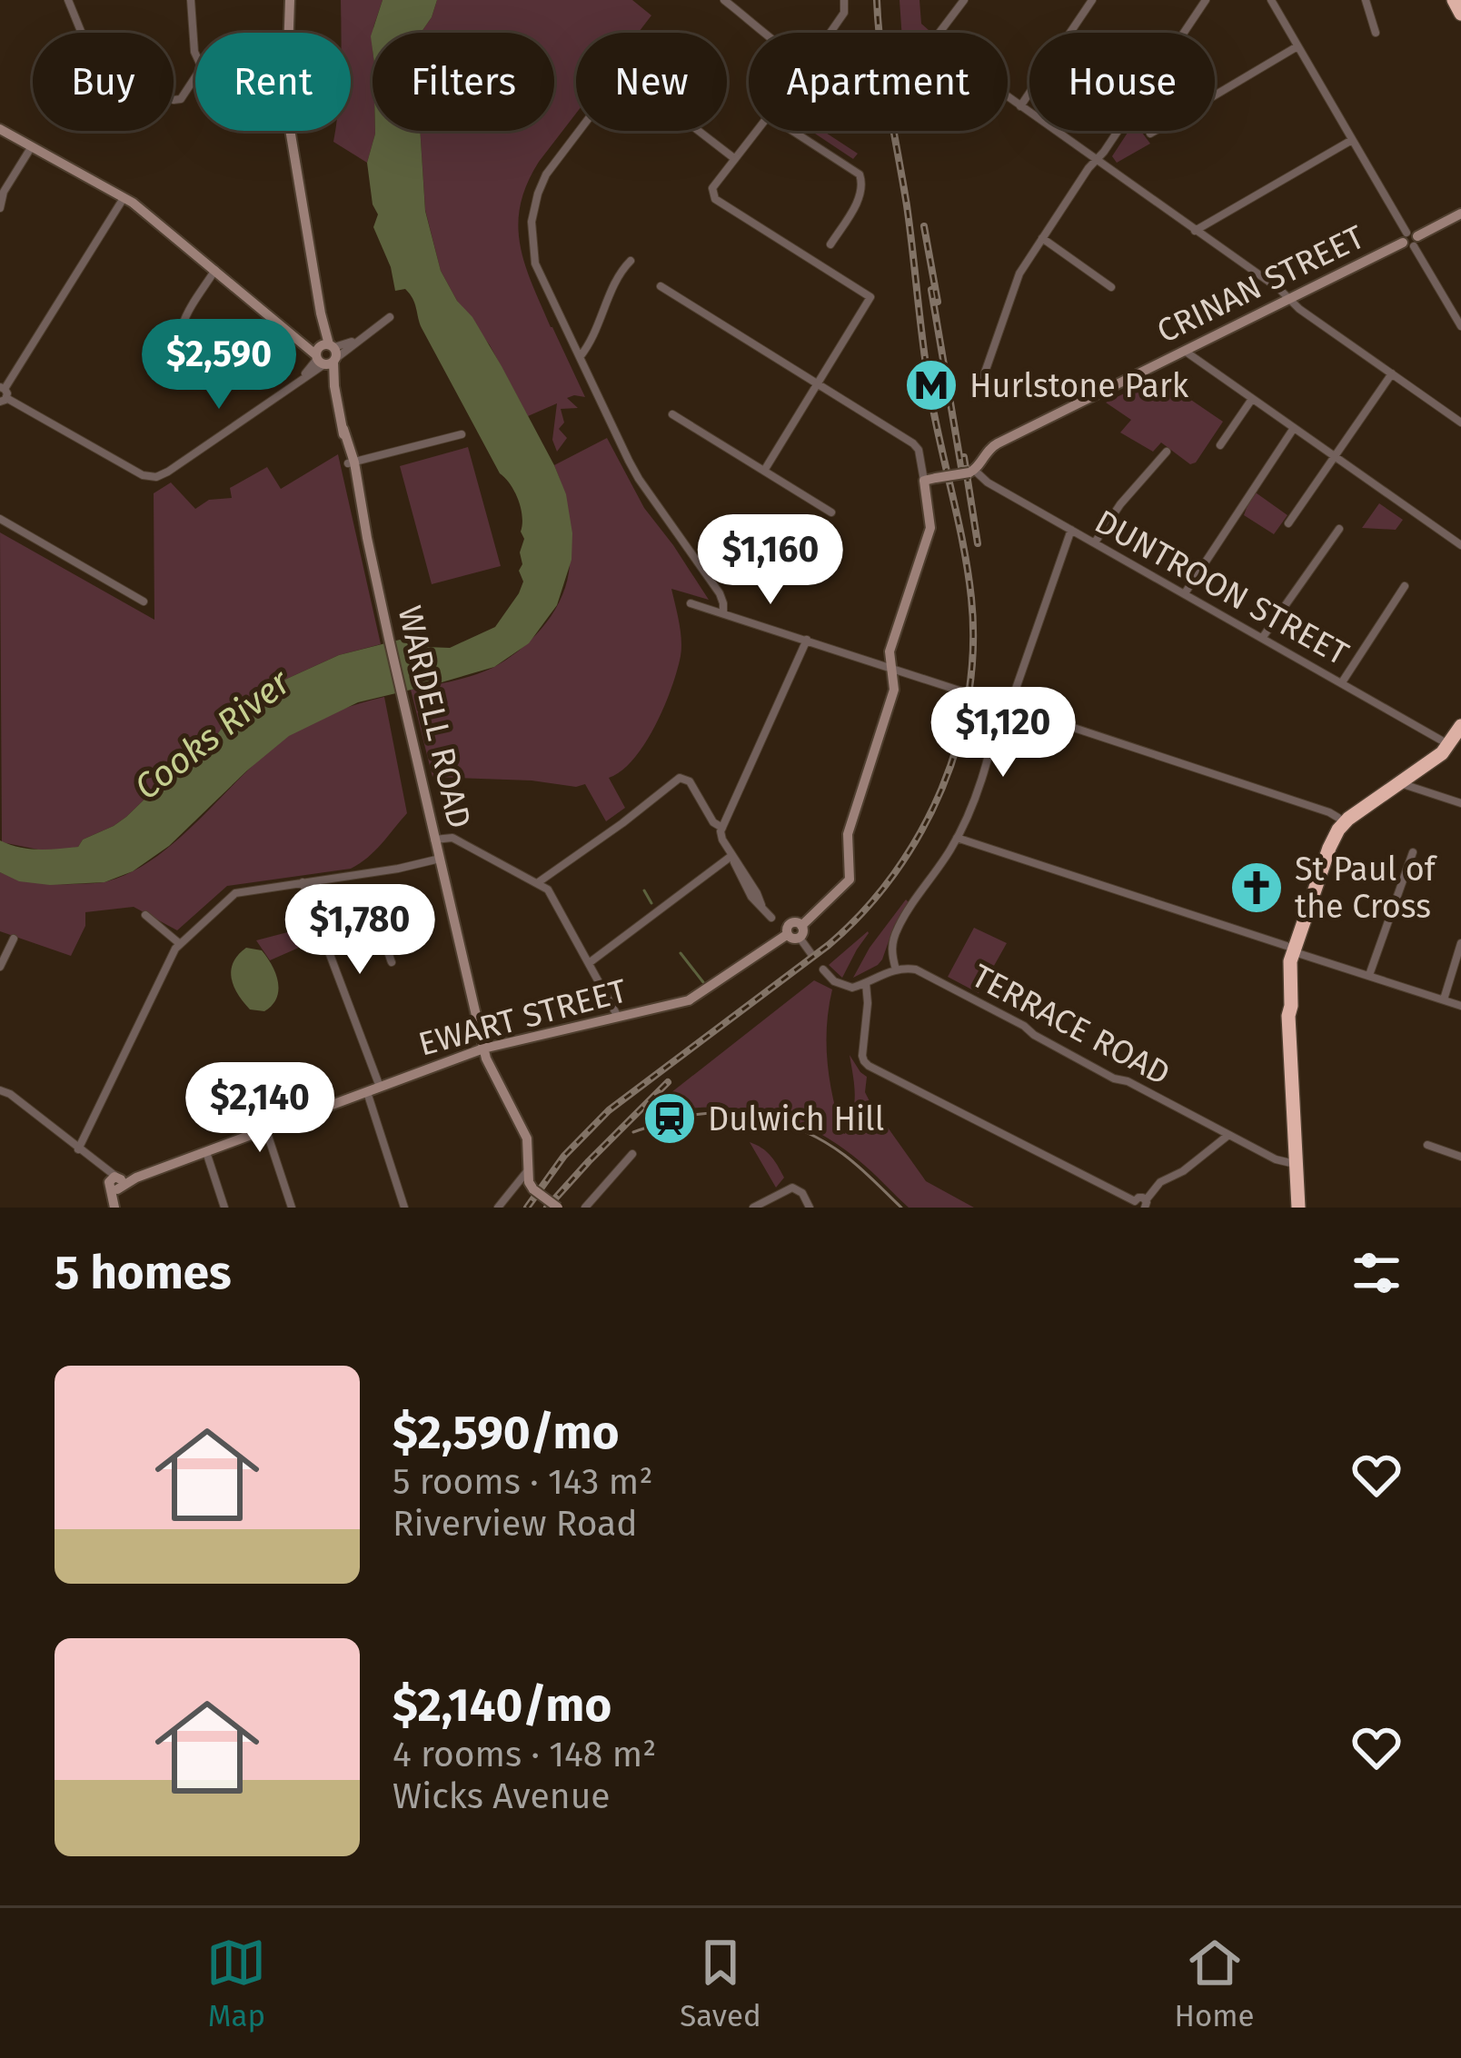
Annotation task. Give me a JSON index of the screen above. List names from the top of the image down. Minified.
{"streets":{"street":["CRINAN STREET","DUNTROON STREET","WARDELL ROAD","EWART STREET","TERRACE ROAD"]},"crossings":[["CRINAN STREET","DUNTROON STREET"],["WARDELL ROAD","EWART STREET"]],"water":["Cooks River"],"places":{"metro station":["Hurlstone Park"],"church":["St Paul of the Cross"],"station":["Dulwich Hill"]},"page":{"chip":["Buy","Rent","Filters","New","Apartment","House"],"price":["$2,590","$1,160","$1,120","$1,780","$2,140"],"heading":"5 homes","list":[{"name":"$2,590/mo","note":"5 rooms · 143 m² · Riverview Road"},{"name":"$2,140/mo","note":"4 rooms · 148 m² · Wicks Avenue"}],"tabs":["Map","Saved","Home"]}}
